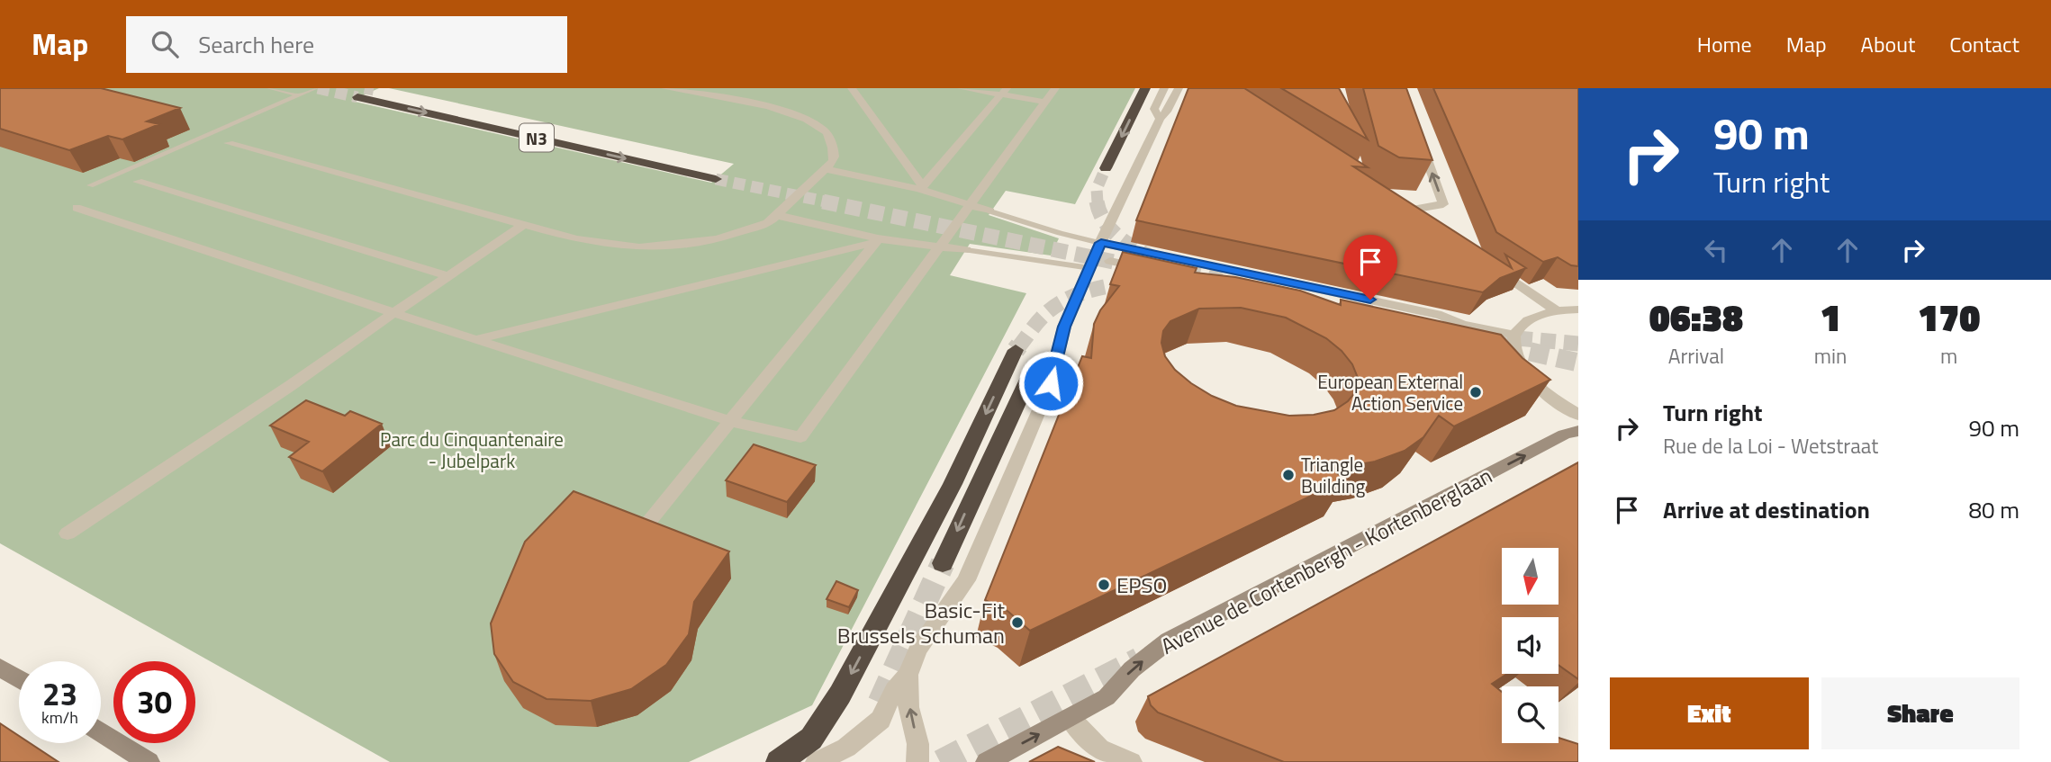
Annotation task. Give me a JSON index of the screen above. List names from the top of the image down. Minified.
{"streets":{"highway":["N3"],"main road":["Avenue de Cortenbergh - Kortenberglaan"]},"one_way":["Avenue de Cortenbergh - Kortenberglaan"],"parks":["Parc du Cinquantenaire - Jubelpark"],"places":["European External Action Service","Triangle Building","EPSO","Basic-Fit Brussels Schuman"],"north":"bottom","page":{"header":"Map","search":"Search here","nav":["Home","Map","About","Contact"],"turn":["90 m","Turn right"],"eta":["06:38","Arrival","1","min","170","m"],"list":[{"name":"Turn right","note":"Rue de la Loi - Wetstraat","value":"90 m"},{"name":"Arrive at destination","value":"80 m"}],"speed":"23 km/h","limit":"30","buttons":["Exit","Share"]}}
